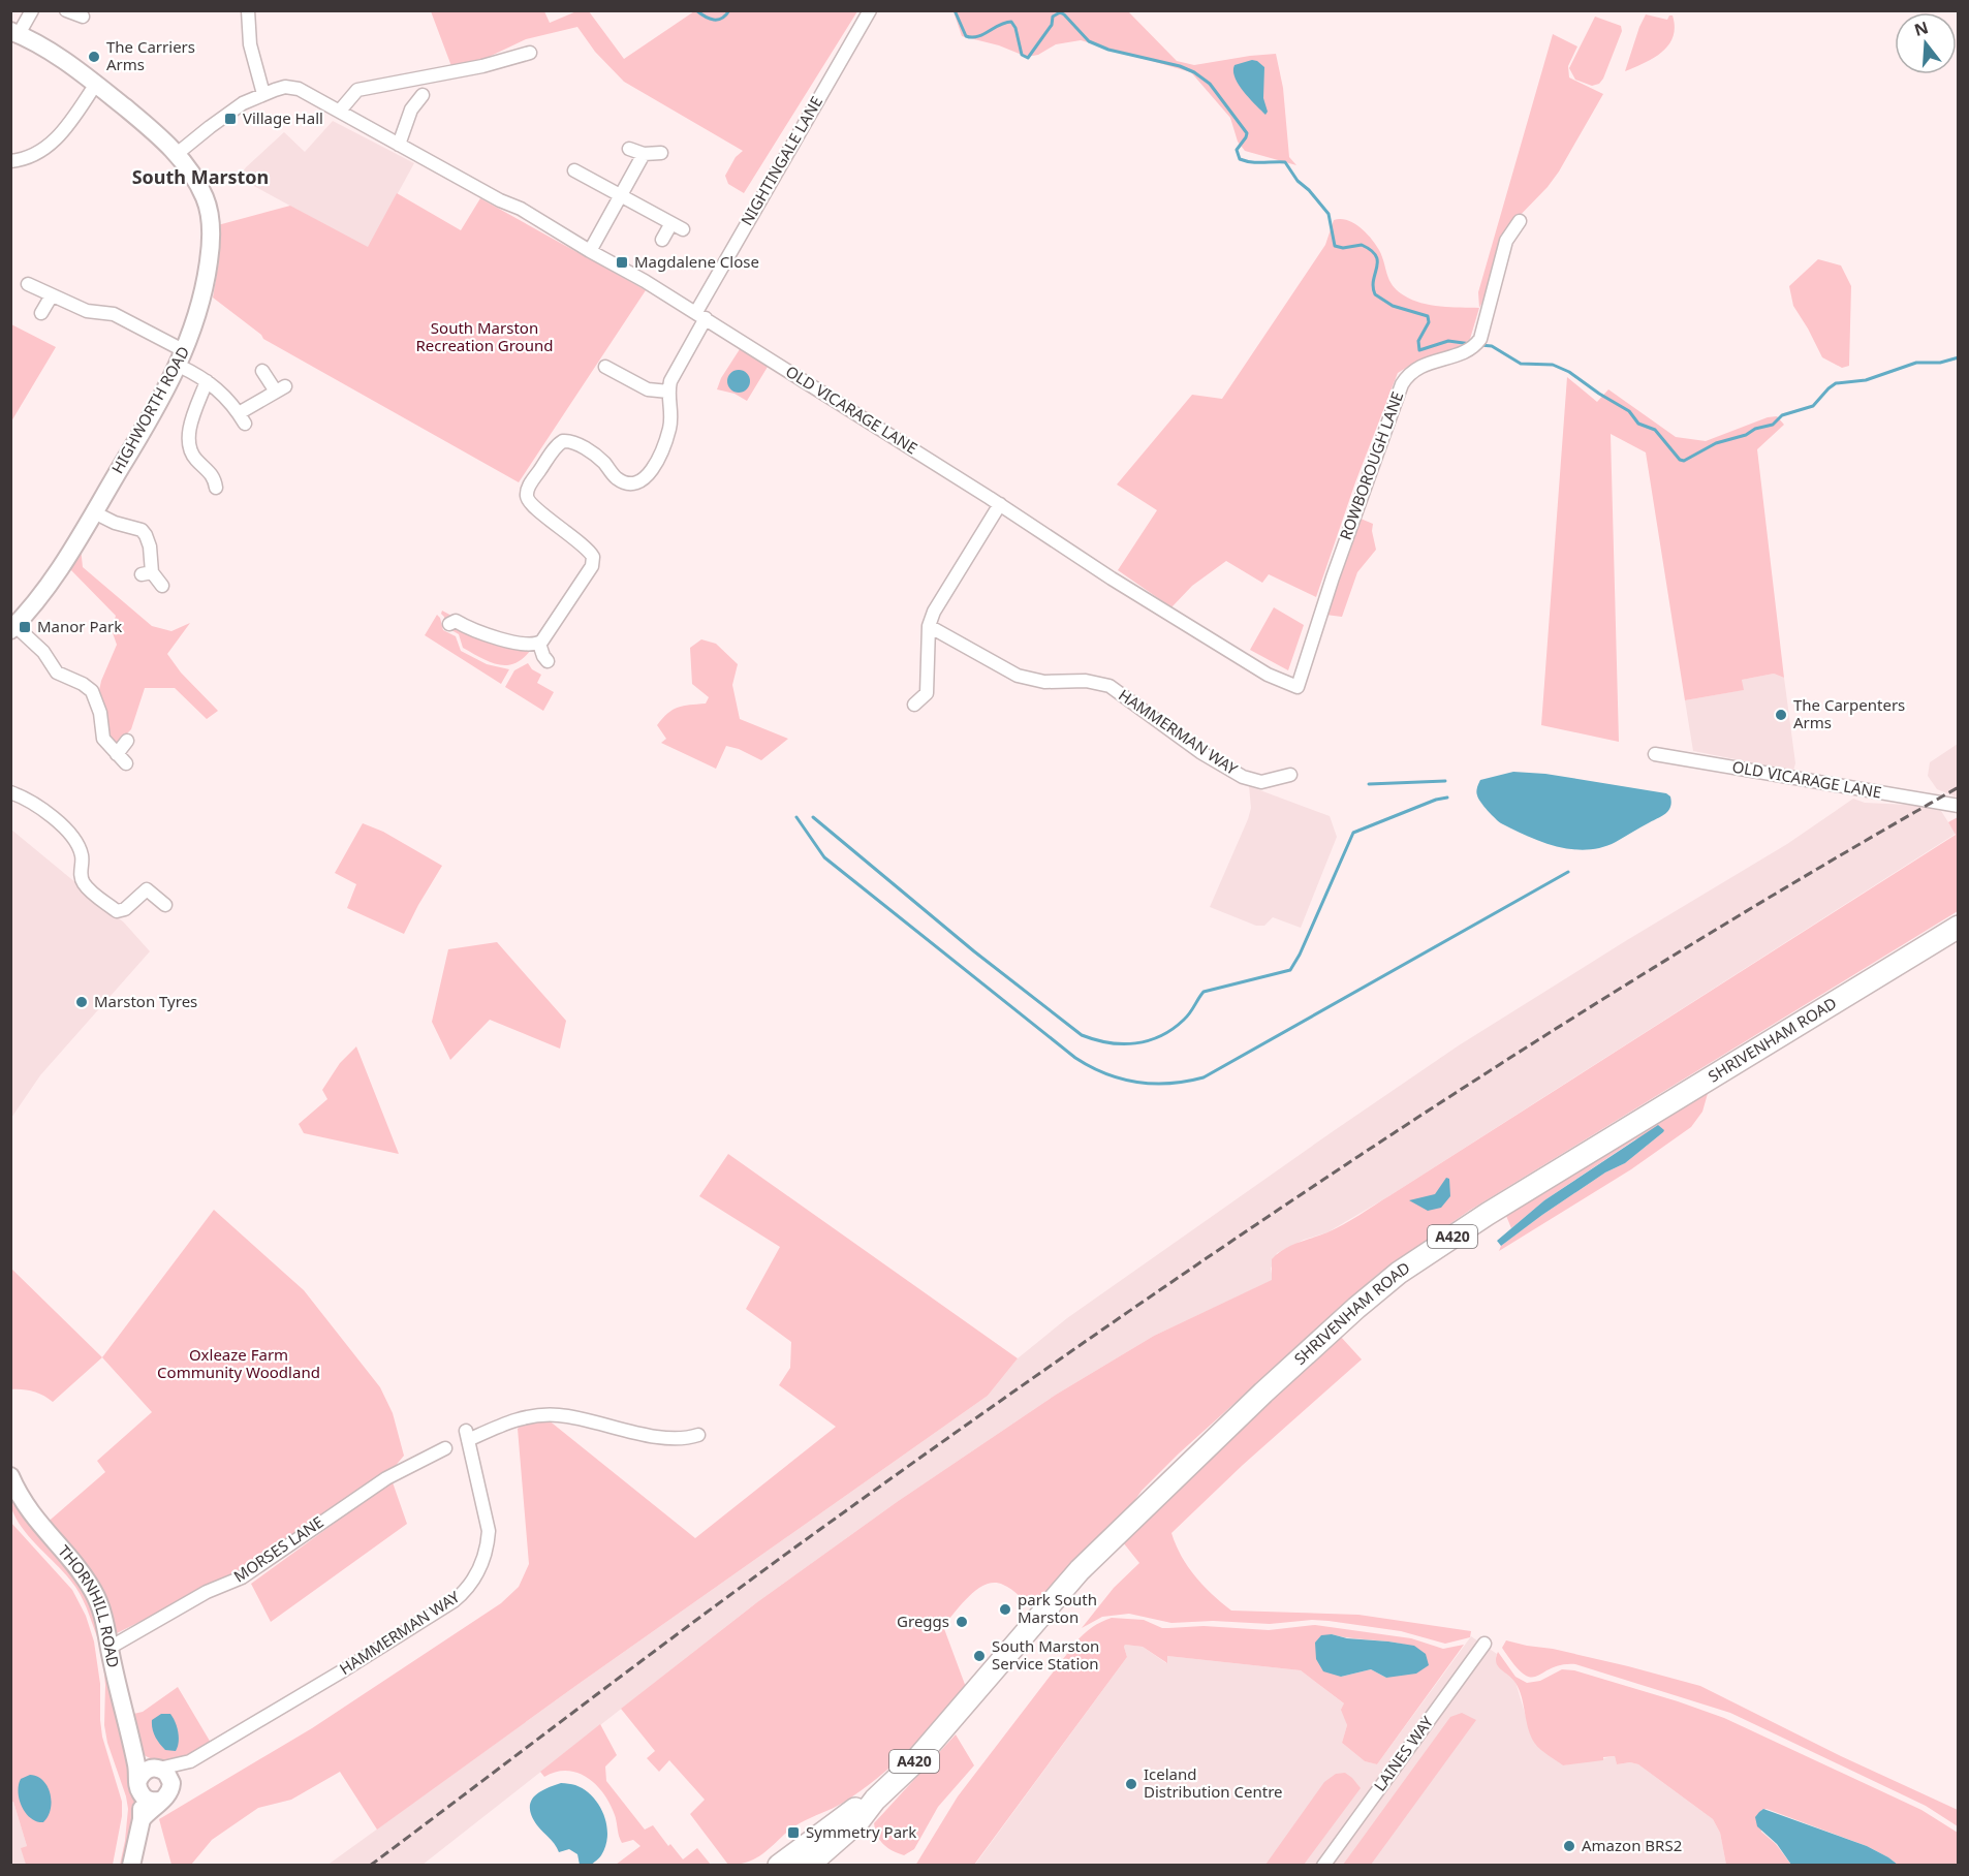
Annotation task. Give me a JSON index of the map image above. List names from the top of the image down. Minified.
{"streets":{"highway":["SHRIVENHAM ROAD","A420"],"street":["NIGHTINGALE LANE","HIGHWORTH ROAD","OLD VICARAGE LANE","ROWBOROUGH LANE","HAMMERMAN WAY","MORSES LANE","THORNHILL ROAD","LAINES WAY"]},"crossings":[["NIGHTINGALE LANE","OLD VICARAGE LANE"],["HIGHWORTH ROAD","OLD VICARAGE LANE"],["OLD VICARAGE LANE","ROWBOROUGH LANE"],["HAMMERMAN WAY","THORNHILL ROAD"],["MORSES LANE","THORNHILL ROAD"]],"districts":["South Marston"],"parks":["South Marston Recreation Ground","Oxleaze Farm Community Woodland"],"places":{"other":["The Carriers Arms","The Carpenters Arms","Marston Tyres","park South Marston","Greggs","South Marston Service Station","Iceland Distribution Centre","Amazon BRS2"],"transit":["Village Hall","Magdalene Close","Manor Park","Symmetry Park"]},"north":"top"}
